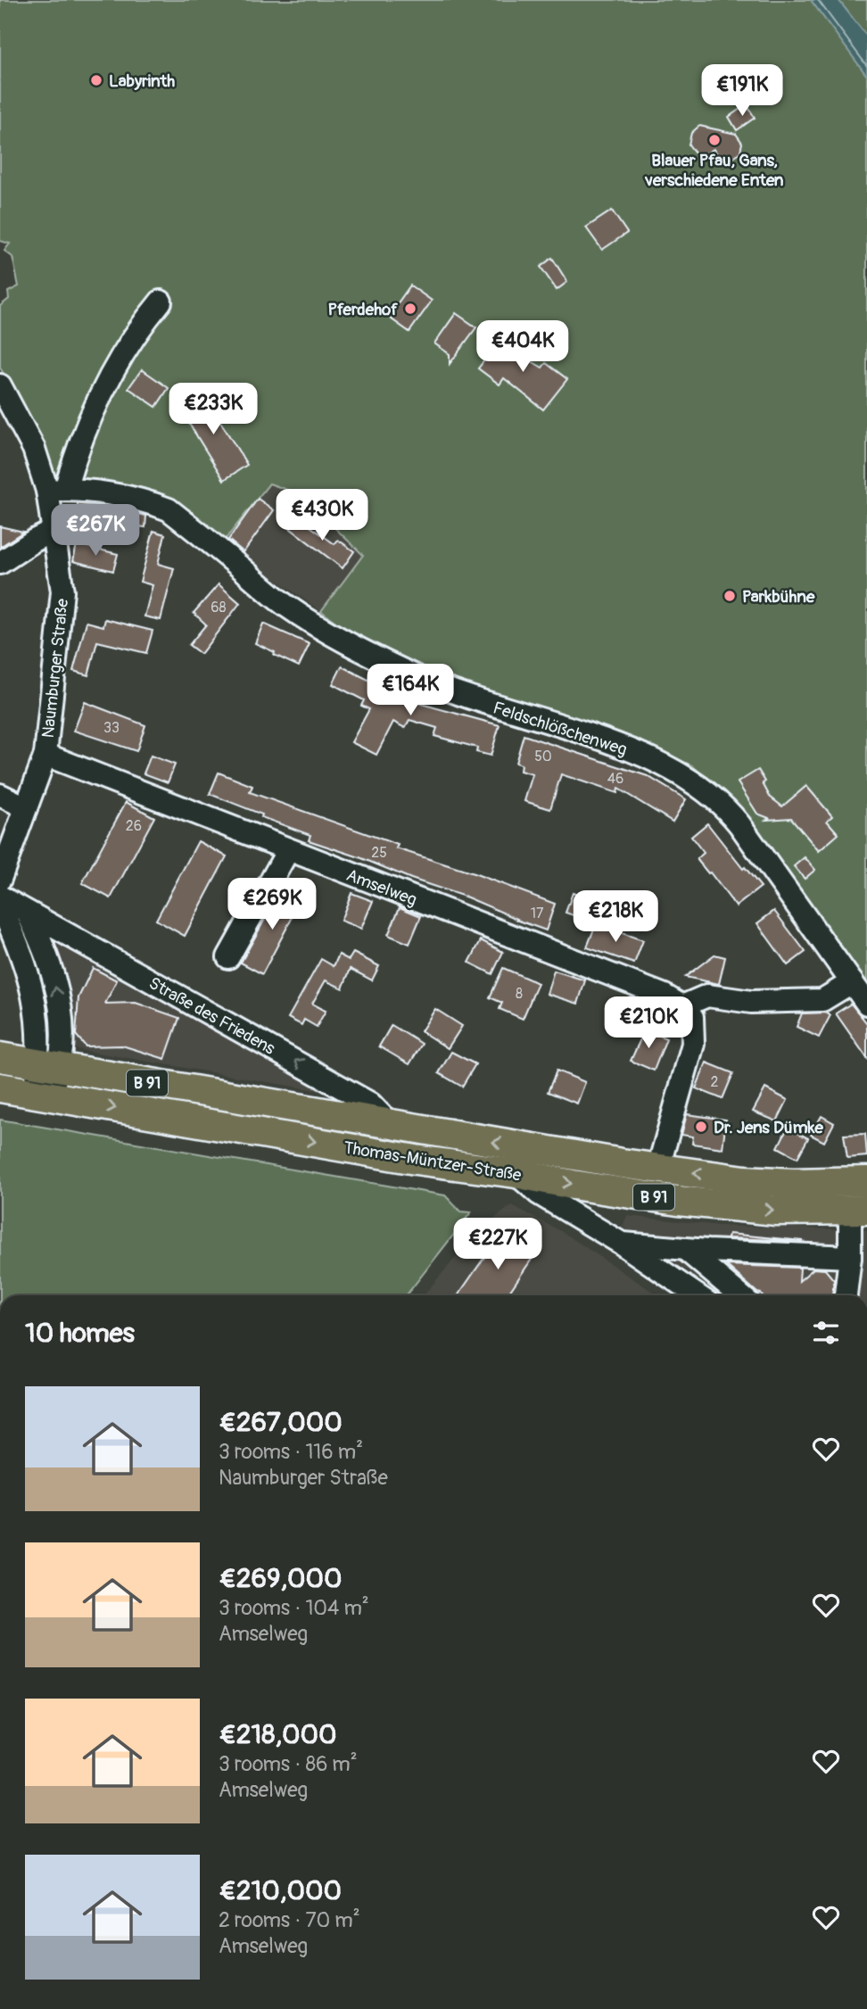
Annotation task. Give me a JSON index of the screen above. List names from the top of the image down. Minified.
{"streets":{"main road":["B 91","Thomas-Müntzer-Straße"],"street":["Naumburger Straße","Feldschlößchenweg","Amselweg","Straße des Friedens"]},"crossings":[["Naumburger Straße","Feldschlößchenweg"],["Naumburger Straße","Amselweg"],["Straße des Friedens","B 91"],["Straße des Friedens","Thomas-Müntzer-Straße"],["B 91","Thomas-Müntzer-Straße"]],"one_way":["Straße des Friedens"],"places":["Labyrinth","Blauer Pfau, Gans, verschiedene Enten","Pferdehof","Parkbühne","Dr. Jens Dümke"],"house_numbers":["68","33","50","46","26","25","17","8","2"],"page":{"price":["€191K","€404K","€233K","€430K","€267K","€164K","€269K","€218K","€210K","€227K"],"heading":"10 homes","list":[{"name":"€267,000","note":"3 rooms · 116 m² · Naumburger Straße"},{"name":"€269,000","note":"3 rooms · 104 m² · Amselweg"},{"name":"€218,000","note":"3 rooms · 86 m² · Amselweg"},{"name":"€210,000","note":"2 rooms · 70 m² · Amselweg"}]}}
